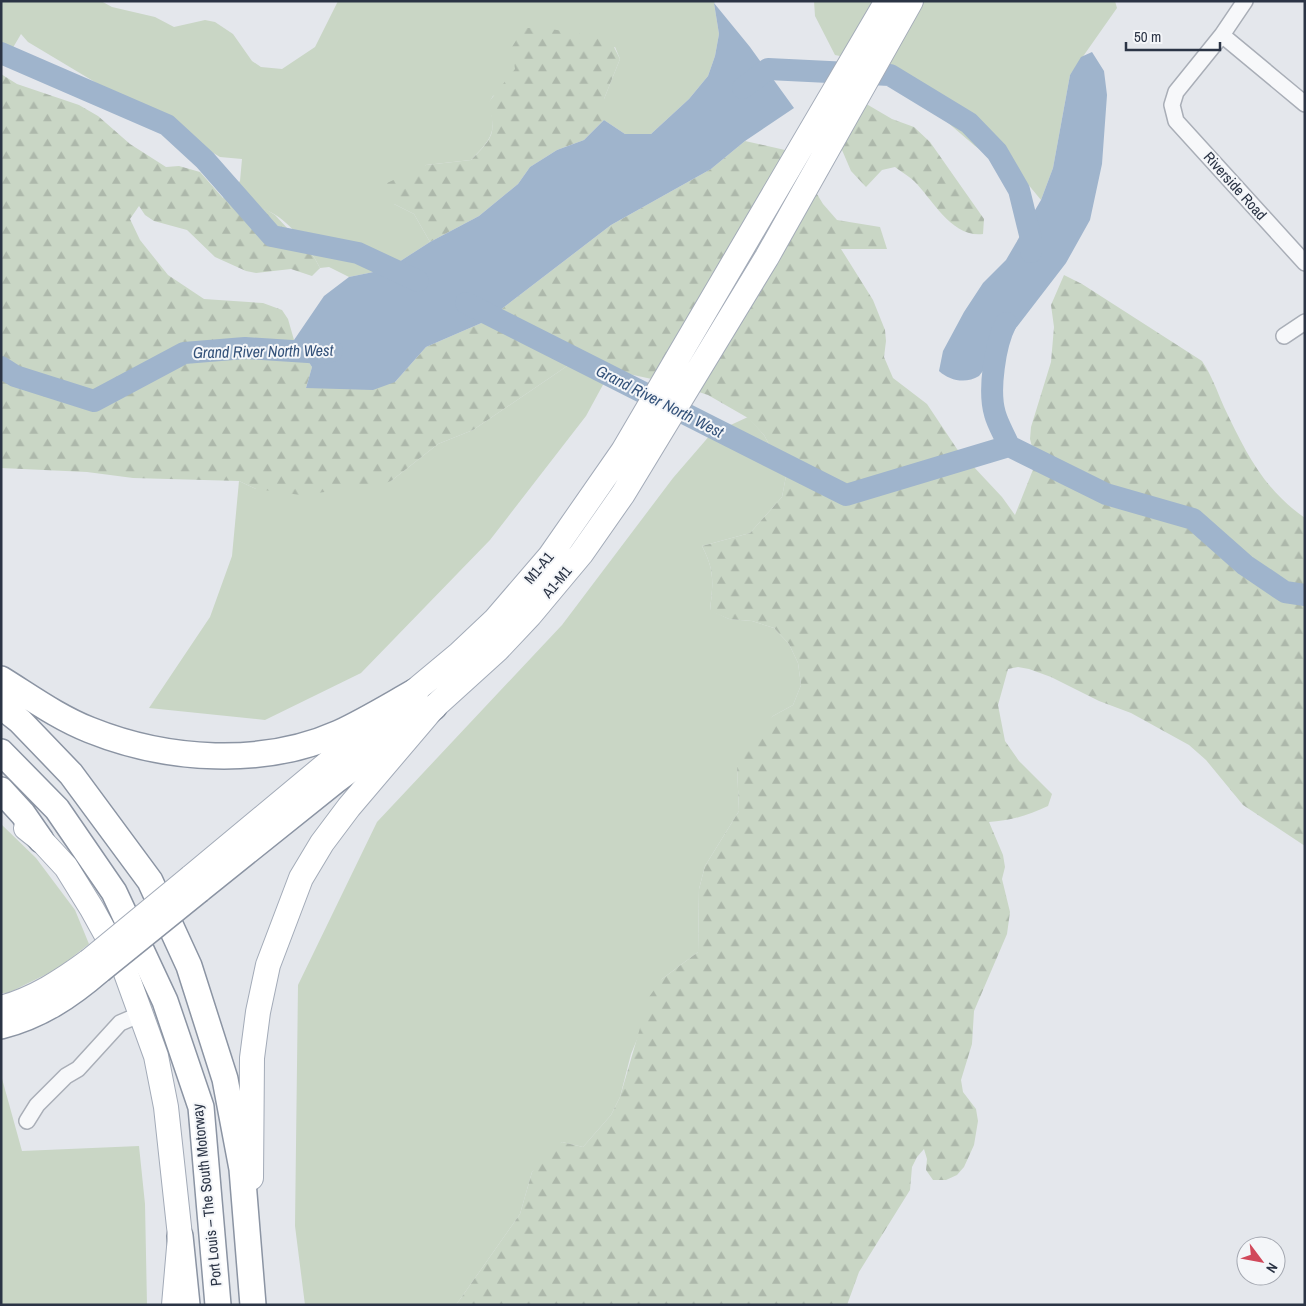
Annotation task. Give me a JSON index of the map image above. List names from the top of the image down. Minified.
{"streets":{"highway":["Port Louis – The South Motorway"],"main road":["M1-A1","A1-M1"],"street":["Riverside Road"]},"crossings":[["M1-A1","A1-M1"]],"water":["Grand River North West"],"scale_bar":"50 m","north":"bottom right"}
